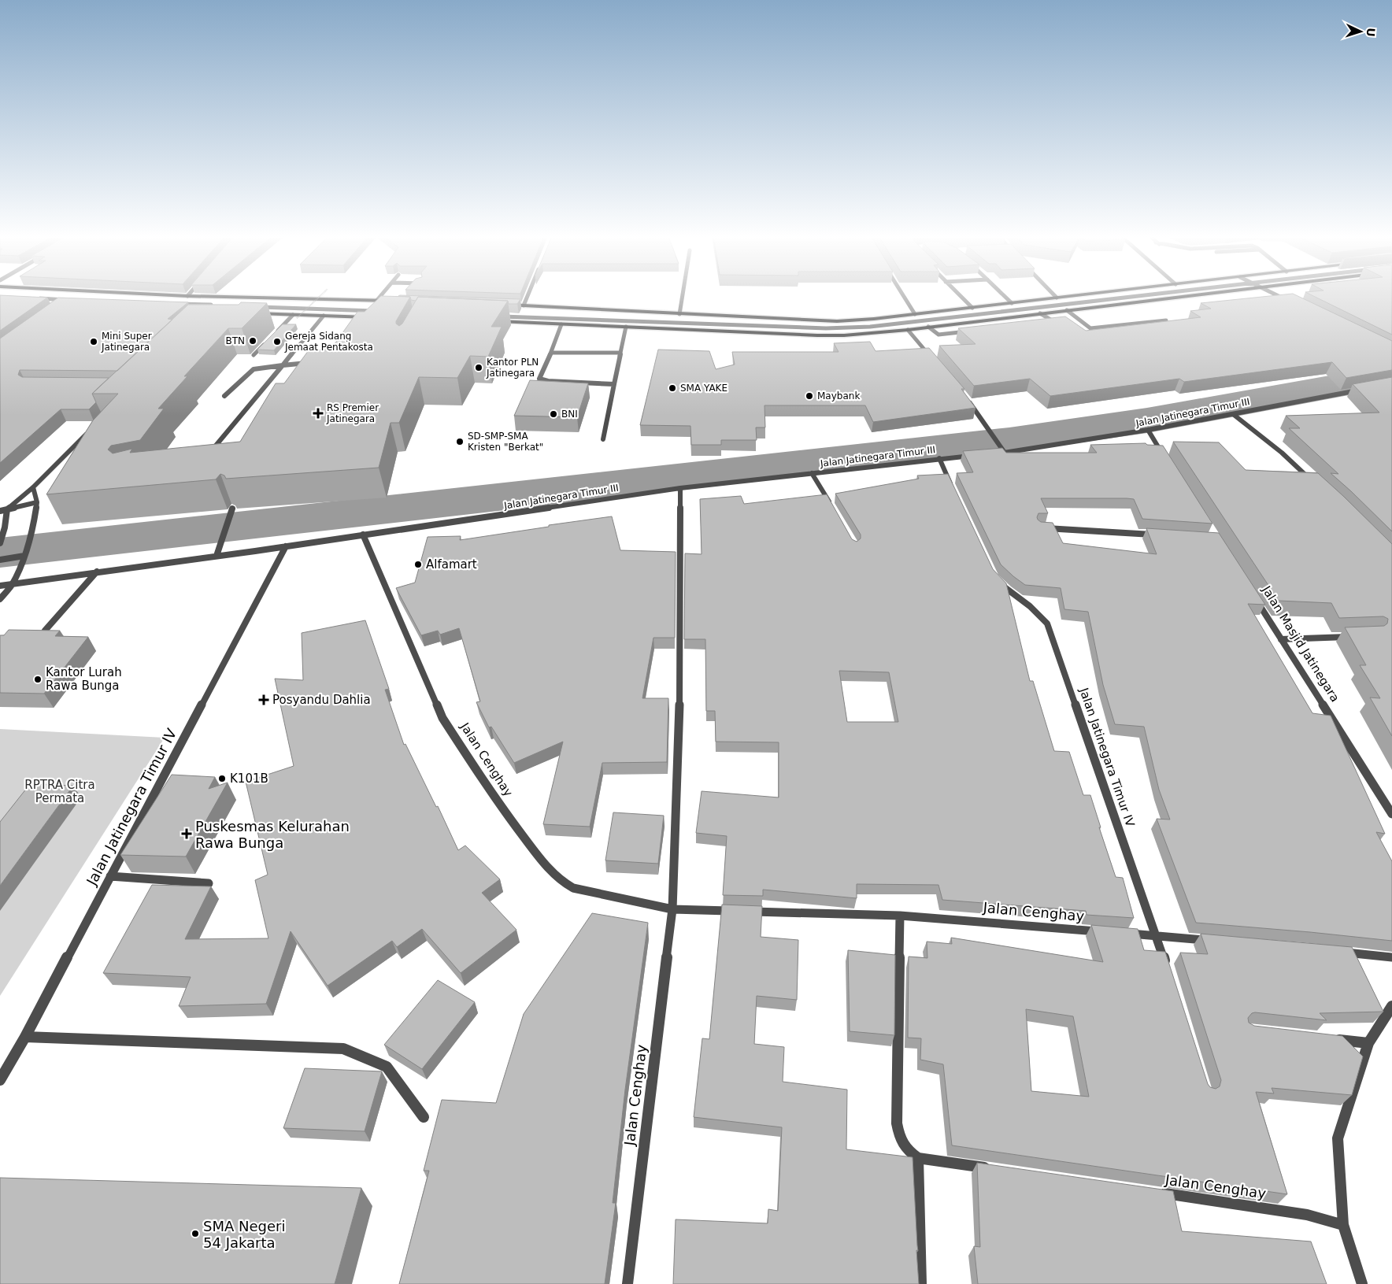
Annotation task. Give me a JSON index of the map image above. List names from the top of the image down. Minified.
{"streets":{"street":["Jalan Jatinegara Timur III","Jalan Masjid Jatinegara","Jalan Jatinegara Timur IV","Jalan Cenghay"]},"crossings":[["Jalan Jatinegara Timur III","Jalan Cenghay"]],"parks":["RPTRA Citra Permata"],"places":{"other":["BTN","Mini Super Jatinegara","Gereja Sidang Jemaat Pentakosta","Kantor PLN Jatinegara","SMA YAKE","Maybank","BNI","SD-SMP-SMA Kristen \"Berkat\"","Alfamart","Kantor Lurah Rawa Bunga","K101B","SMA Negeri 54 Jakarta"],"health":["RS Premier Jatinegara","Posyandu Dahlia","Puskesmas Kelurahan Rawa Bunga"]},"north":"right"}
